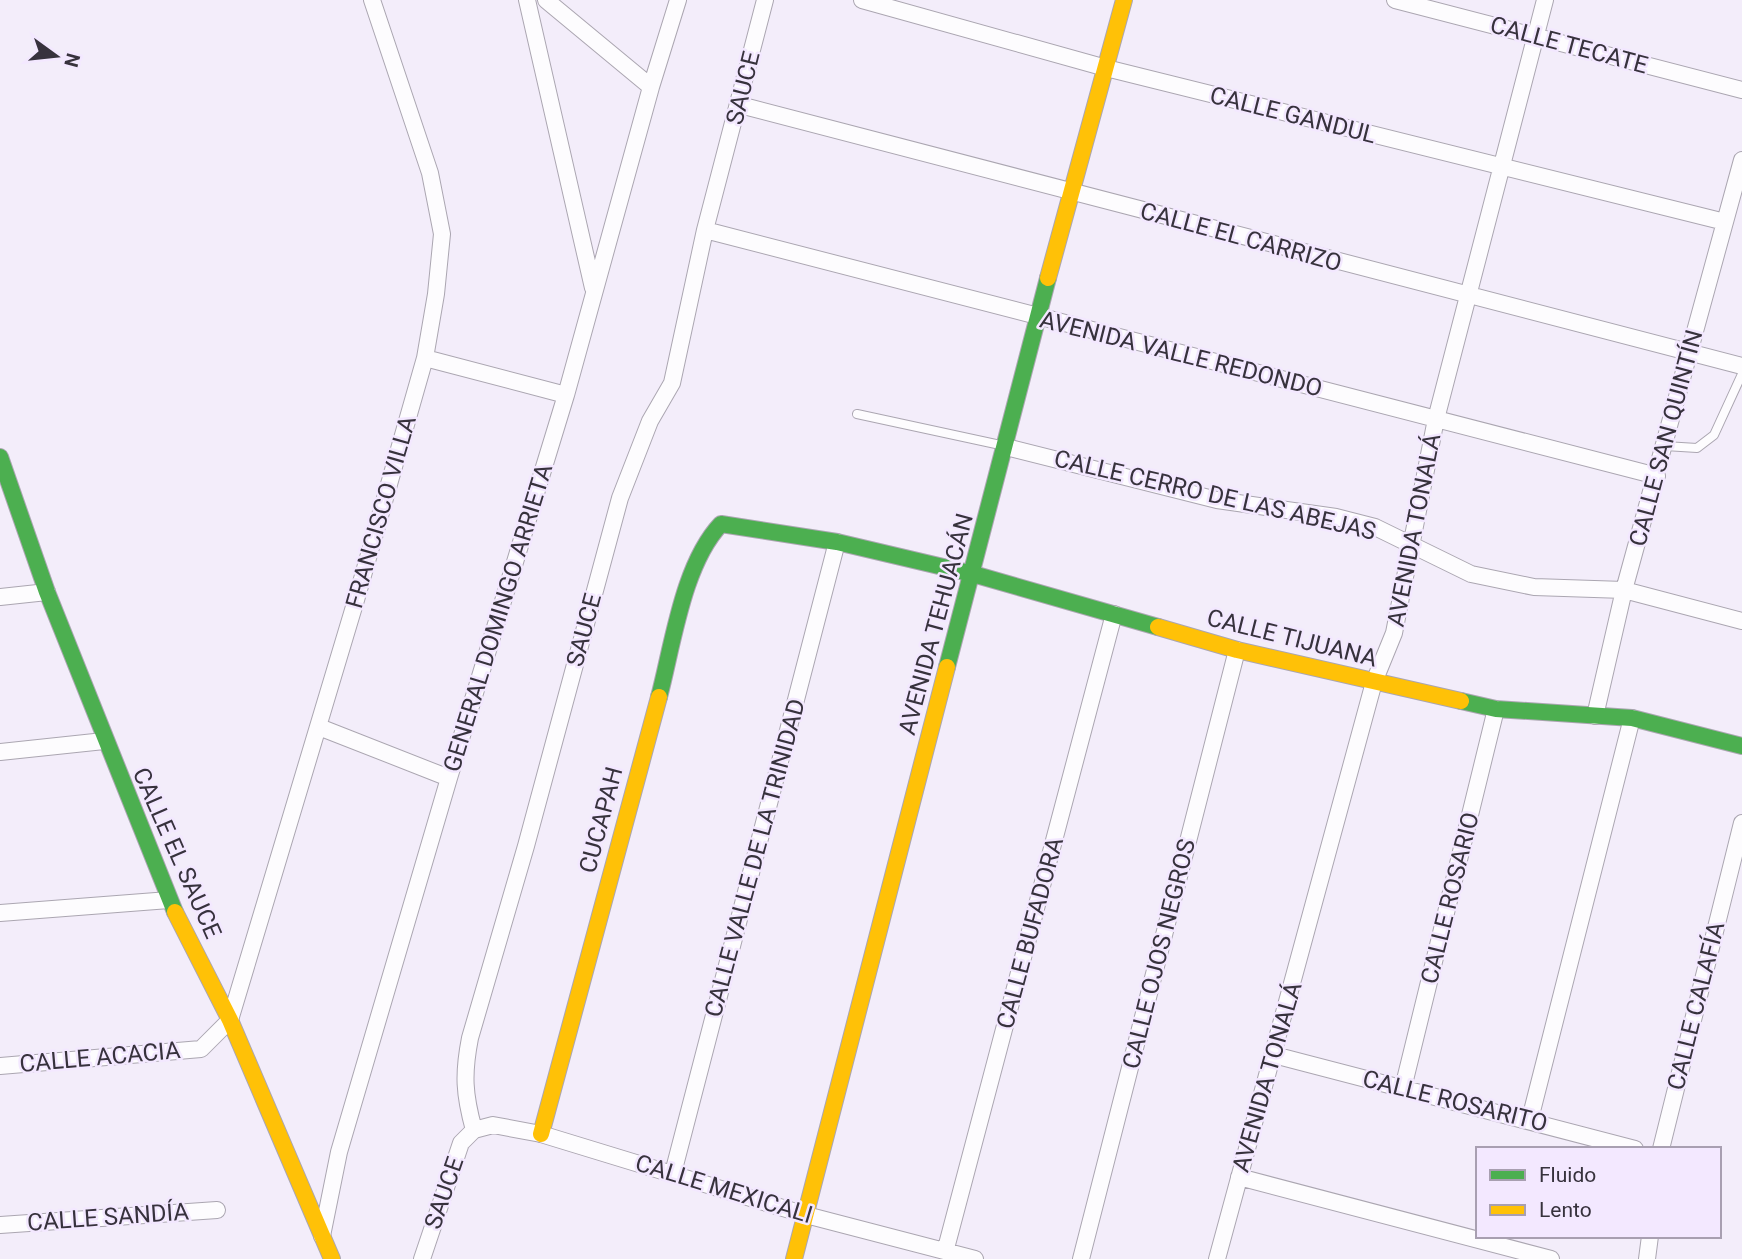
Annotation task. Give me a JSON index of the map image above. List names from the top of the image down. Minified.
{"streets":{"street":["CALLE TECATE","SAUCE","CALLE GANDUL","CALLE EL CARRIZO","AVENIDA VALLE REDONDO","CALLE SAN QUINTÍN","CALLE CERRO DE LAS ABEJAS","FRANCISCO VILLA","AVENIDA TONALÁ","GENERAL DOMINGO ARRIETA","AVENIDA TEHUACÁN","CALLE TIJUANA","CUCAPAH","CALLE EL SAUCE","CALLE VALLE DE LA TRINIDAD","CALLE ROSARIO","CALLE BUFADORA","CALLE OJOS NEGROS","CALLE CALAFÍA","CALLE ACACIA","CALLE ROSARITO","CALLE MEXICALI","CALLE SANDÍA"]},"crossings":[["CALLE TECATE","AVENIDA TONALÁ"],["SAUCE","CALLE EL CARRIZO"],["SAUCE","AVENIDA VALLE REDONDO"],["SAUCE","CALLE MEXICALI"],["CALLE GANDUL","CALLE SAN QUINTÍN"],["CALLE GANDUL","AVENIDA TONALÁ"],["CALLE GANDUL","AVENIDA TEHUACÁN"],["CALLE EL CARRIZO","CALLE SAN QUINTÍN"],["CALLE EL CARRIZO","AVENIDA TONALÁ"],["CALLE EL CARRIZO","AVENIDA TEHUACÁN"],["AVENIDA VALLE REDONDO","CALLE SAN QUINTÍN"],["AVENIDA VALLE REDONDO","AVENIDA TONALÁ"],["AVENIDA VALLE REDONDO","AVENIDA TEHUACÁN"],["CALLE SAN QUINTÍN","CALLE CERRO DE LAS ABEJAS"],["CALLE SAN QUINTÍN","CALLE TIJUANA"],["CALLE CERRO DE LAS ABEJAS","AVENIDA TONALÁ"],["CALLE CERRO DE LAS ABEJAS","AVENIDA TEHUACÁN"],["FRANCISCO VILLA","CALLE EL SAUCE"],["FRANCISCO VILLA","CALLE ACACIA"],["AVENIDA TONALÁ","CALLE TIJUANA"],["AVENIDA TONALÁ","CALLE ROSARITO"],["GENERAL DOMINGO ARRIETA","CALLE EL SAUCE"],["AVENIDA TEHUACÁN","CALLE TIJUANA"],["AVENIDA TEHUACÁN","CALLE MEXICALI"],["CALLE TIJUANA","CUCAPAH"],["CALLE TIJUANA","CALLE VALLE DE LA TRINIDAD"],["CALLE TIJUANA","CALLE ROSARIO"],["CALLE TIJUANA","CALLE BUFADORA"],["CALLE TIJUANA","CALLE OJOS NEGROS"],["CUCAPAH","CALLE MEXICALI"],["CALLE EL SAUCE","CALLE ACACIA"],["CALLE VALLE DE LA TRINIDAD","CALLE MEXICALI"],["CALLE ROSARIO","CALLE ROSARITO"],["CALLE BUFADORA","CALLE MEXICALI"]],"legend":["Fluido","Lento"],"north":"right"}
